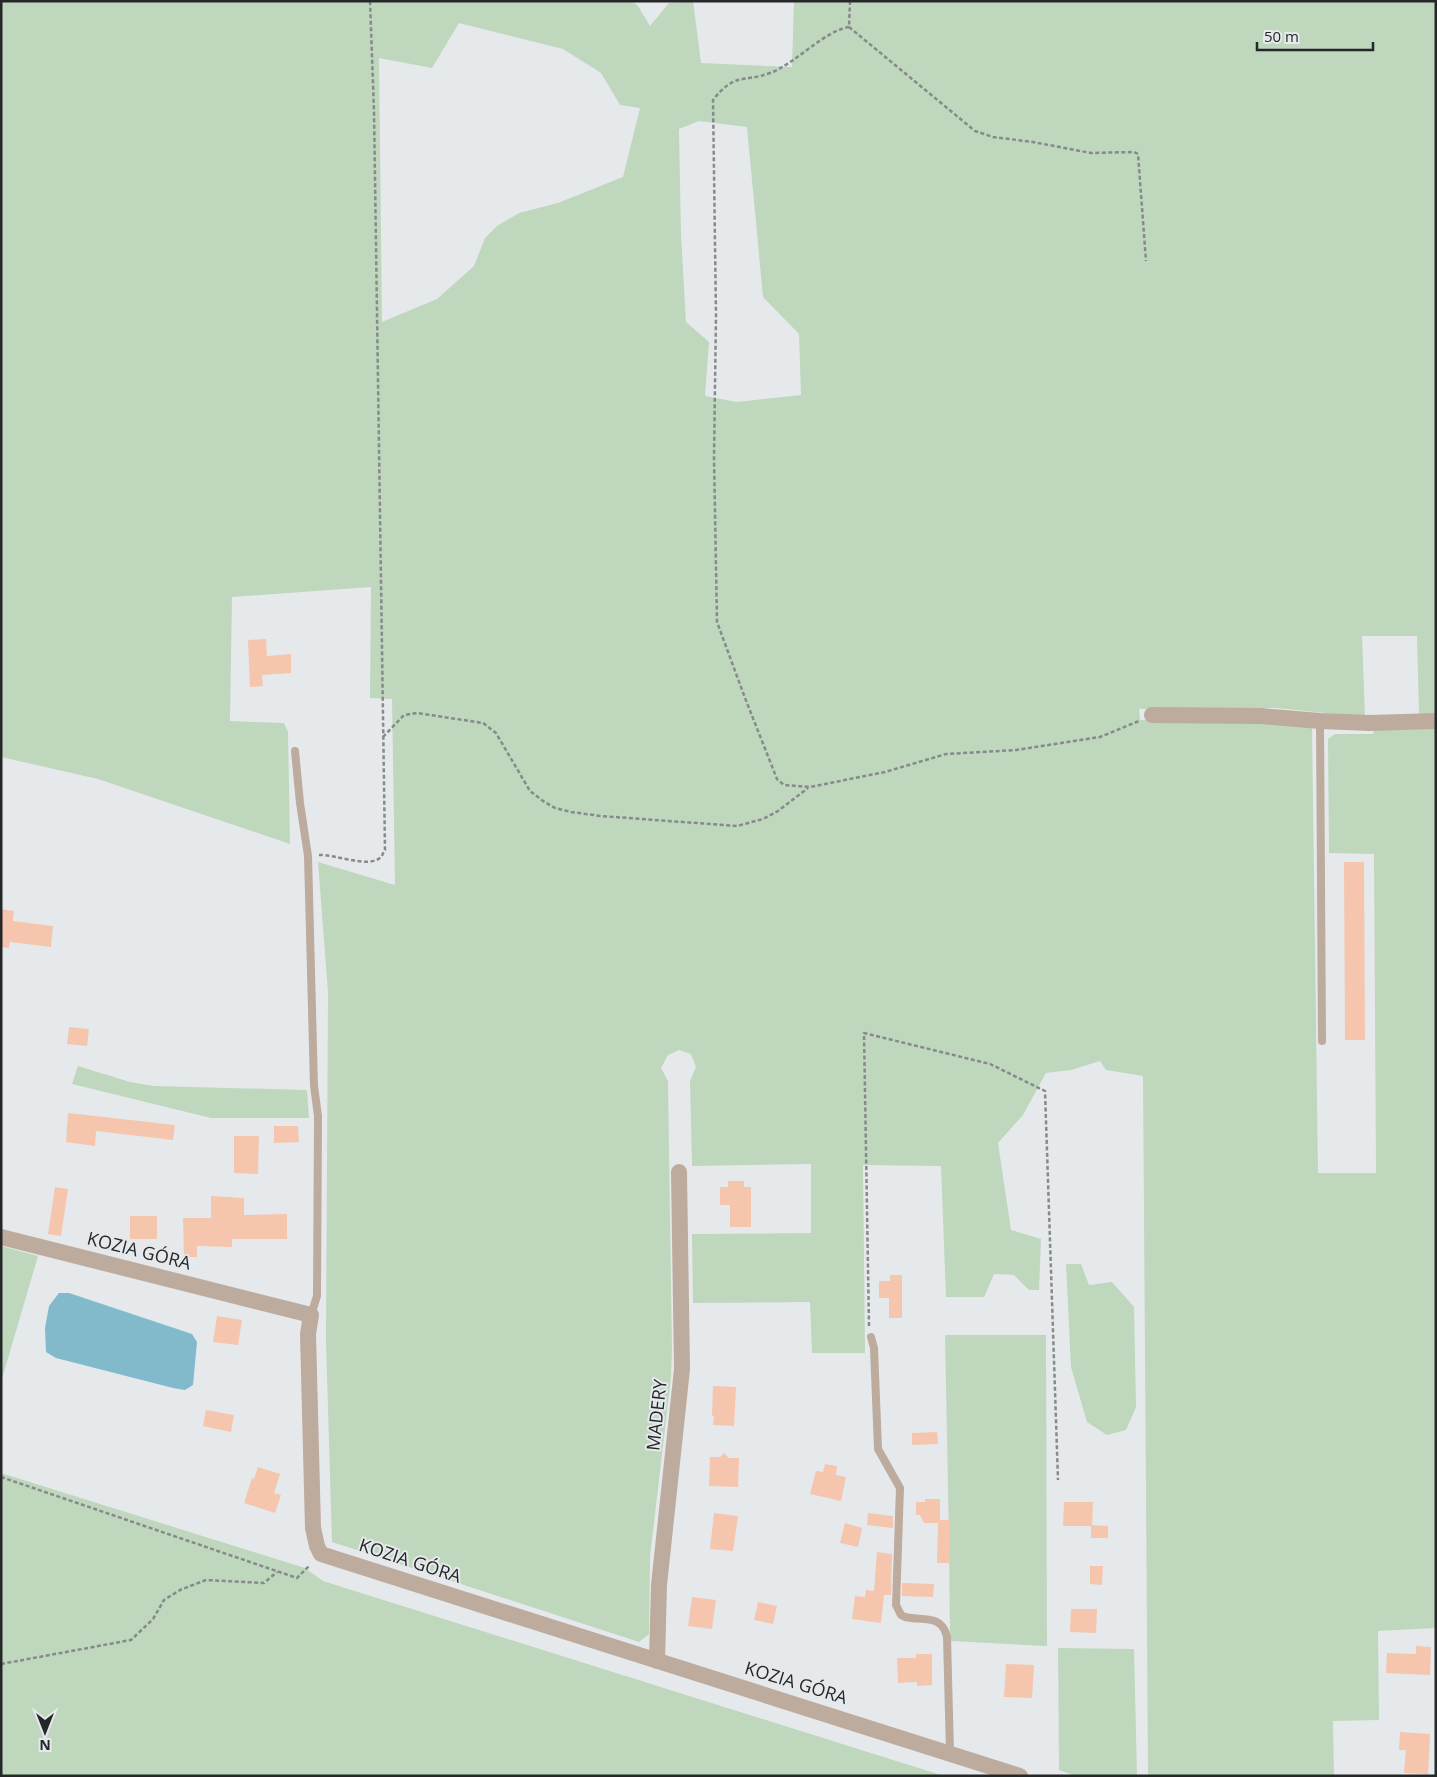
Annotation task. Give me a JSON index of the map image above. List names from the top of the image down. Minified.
{"streets":{"street":["KOZIA GÓRA","MADERY"]},"crossings":[["KOZIA GÓRA","MADERY"]],"scale_bar":"50 m","north":"bottom"}
